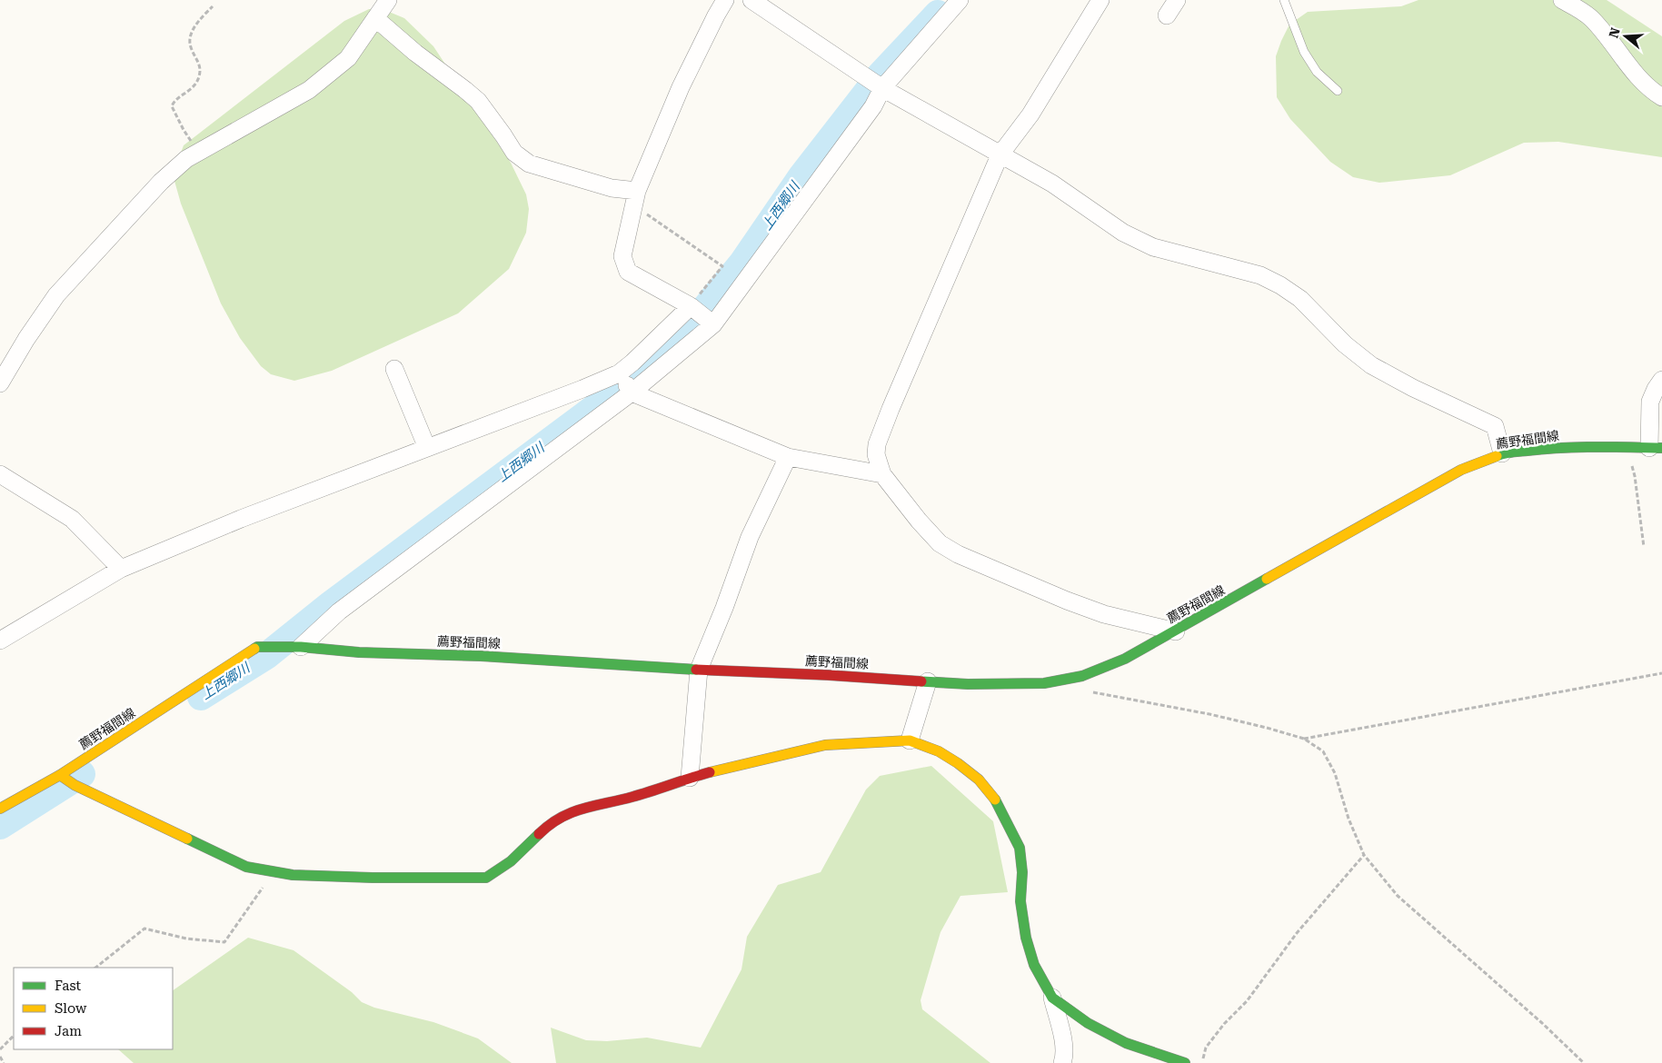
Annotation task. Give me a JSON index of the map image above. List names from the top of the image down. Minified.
{"streets":{"main road":["薦野福間線"]},"water":["上西郷川"],"legend":["Fast","Slow","Jam"],"north":"left"}
